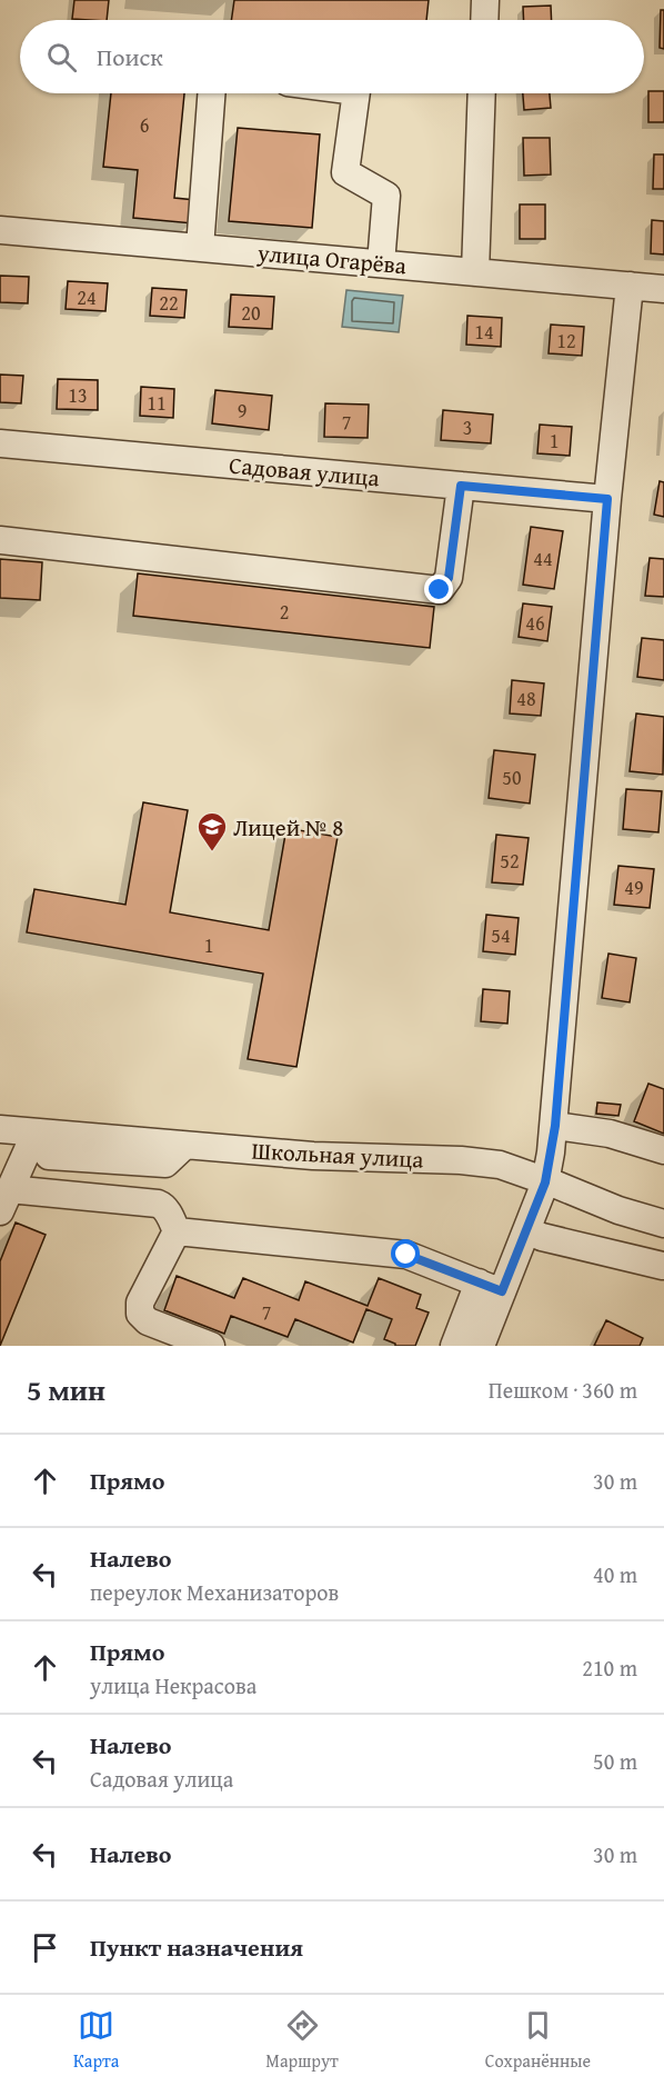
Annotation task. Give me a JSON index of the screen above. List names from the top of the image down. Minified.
{"streets":{"street":["улица Огарёва","Садовая улица","Школьная улица"]},"places":{"school or university":["Лицей № 8"]},"house_numbers":["6","24","22","20","14","12","13","11","9","7","3","1","44","2","46","48","50","52","49","54","1","7"],"page":{"search":"Поиск","heading":["5 мин","Пешком · 360 m"],"list":[["Прямо","30 m"],["Налево","переулок Механизаторов","40 m"],["Прямо","улица Некрасова","210 m"],["Налево","Садовая улица","50 m"],["Налево","30 m"],"Пункт назначения"],"nav":["Карта","Маршрут","Сохранённые"]}}
